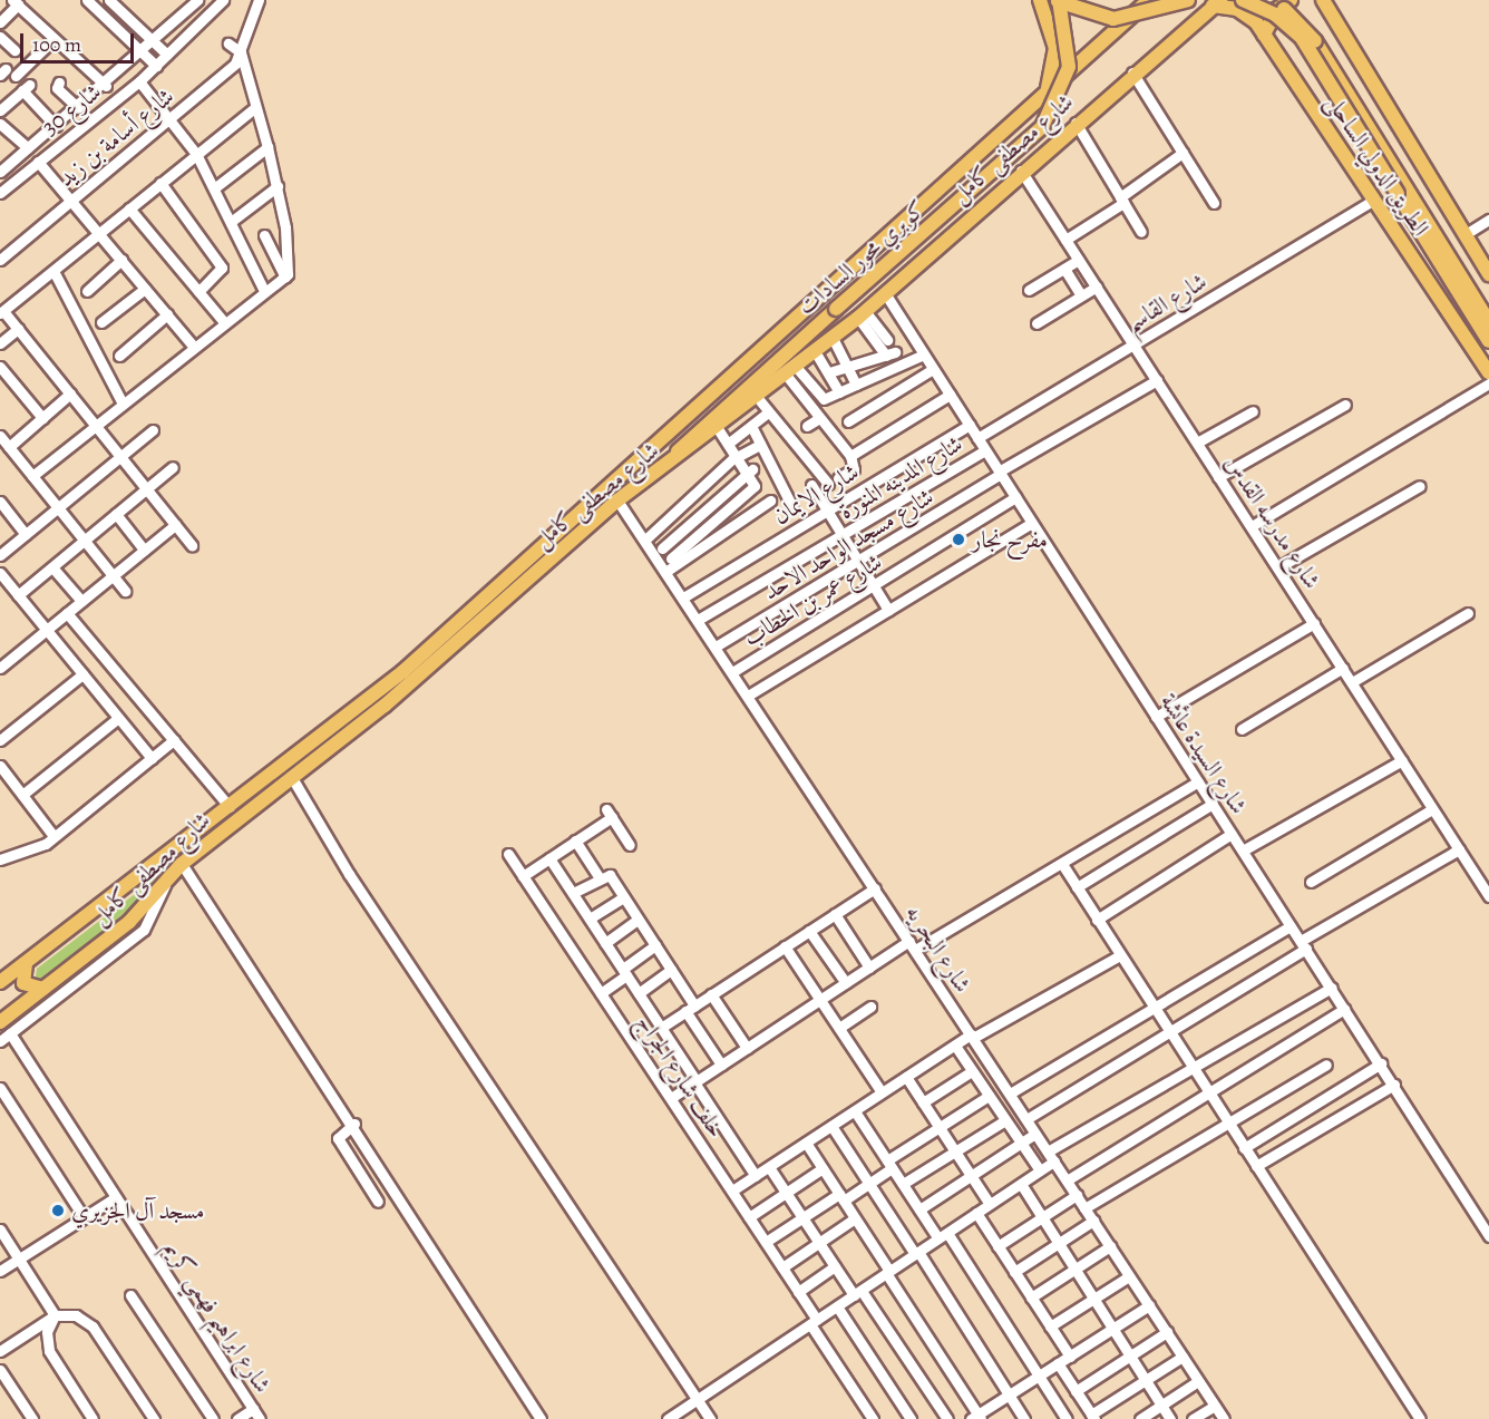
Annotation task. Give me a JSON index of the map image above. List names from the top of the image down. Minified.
{"streets":{"main road":["شارع مصطفى كامل","الطريق الدولي الساحلى","كوبري محور السادات"],"street":["شارع 30","شارع أسامة بن زيد","شارع القاسم","شارع المدينه المنورة","شارع الايمان","شارع مدرسه القدس","شارع مسجد الواحد الاحد","شارع عمر بن الخطاب","شارع السيدة عائشة","شارع البحريه","خلف شارع الجراج","شارع ابراهيم فهمي كريم"]},"crossings":[["شارع مصطفى كامل","الطريق الدولي الساحلى"],["شارع مصطفى كامل","كوبري محور السادات"],["شارع مصطفى كامل","شارع مدرسه القدس"],["شارع مصطفى كامل","شارع السيدة عائشة"],["شارع مصطفى كامل","شارع البحريه"],["الطريق الدولي الساحلى","شارع القاسم"],["شارع القاسم","شارع مدرسه القدس"],["شارع القاسم","شارع السيدة عائشة"],["شارع المدينه المنورة","شارع السيدة عائشة"],["شارع المدينه المنورة","شارع البحريه"],["شارع الايمان","شارع السيدة عائشة"],["شارع الايمان","شارع البحريه"],["شارع مدرسه القدس","شارع مسجد الواحد الاحد"],["شارع مسجد الواحد الاحد","شارع السيدة عائشة"],["شارع مسجد الواحد الاحد","شارع البحريه"],["شارع عمر بن الخطاب","شارع السيدة عائشة"],["شارع عمر بن الخطاب","شارع البحريه"]],"places":["مفرح نجار","مسجد آل الجزيري"],"scale_bar":"100 m"}
